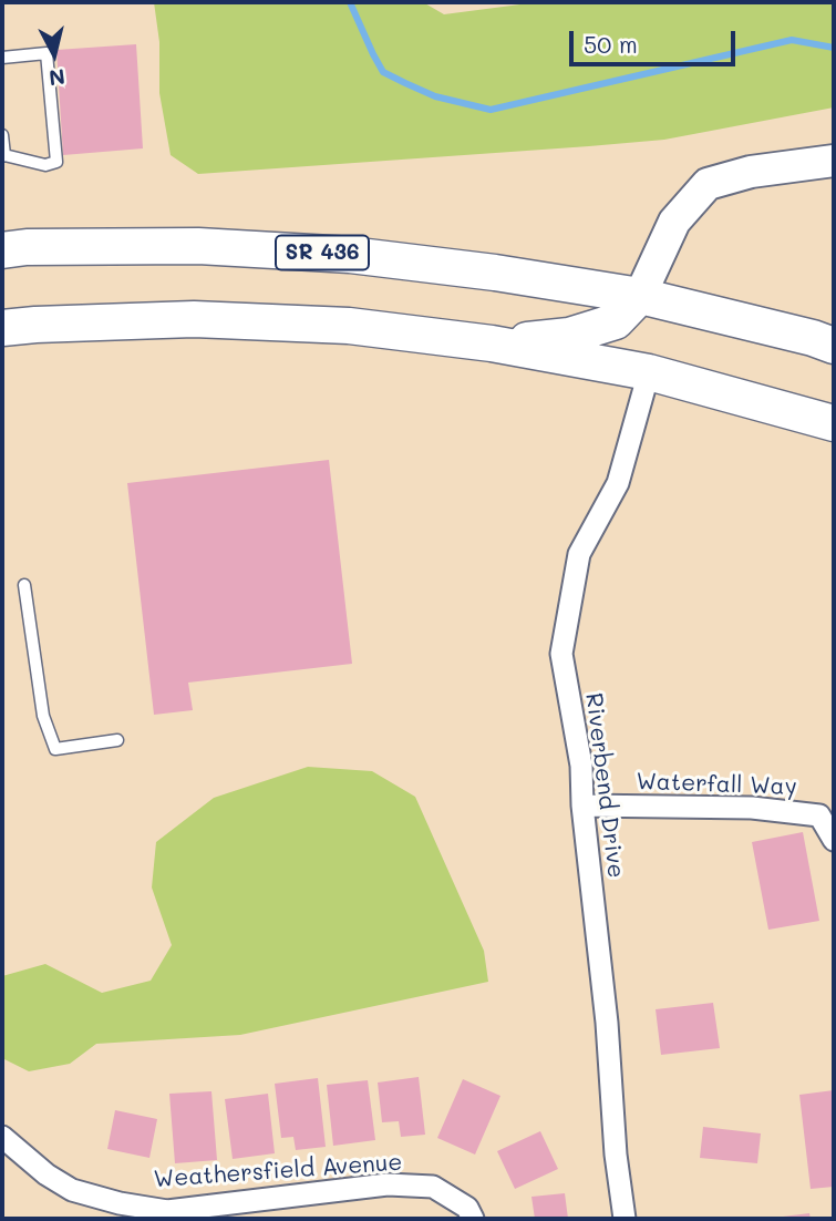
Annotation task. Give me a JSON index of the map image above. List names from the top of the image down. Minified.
{"streets":{"main road":["SR 436"],"street":["Waterfall Way","Riverbend Drive","Weathersfield Avenue"]},"crossings":[["Waterfall Way","Riverbend Drive"]],"scale_bar":"50 m","north":"bottom"}
